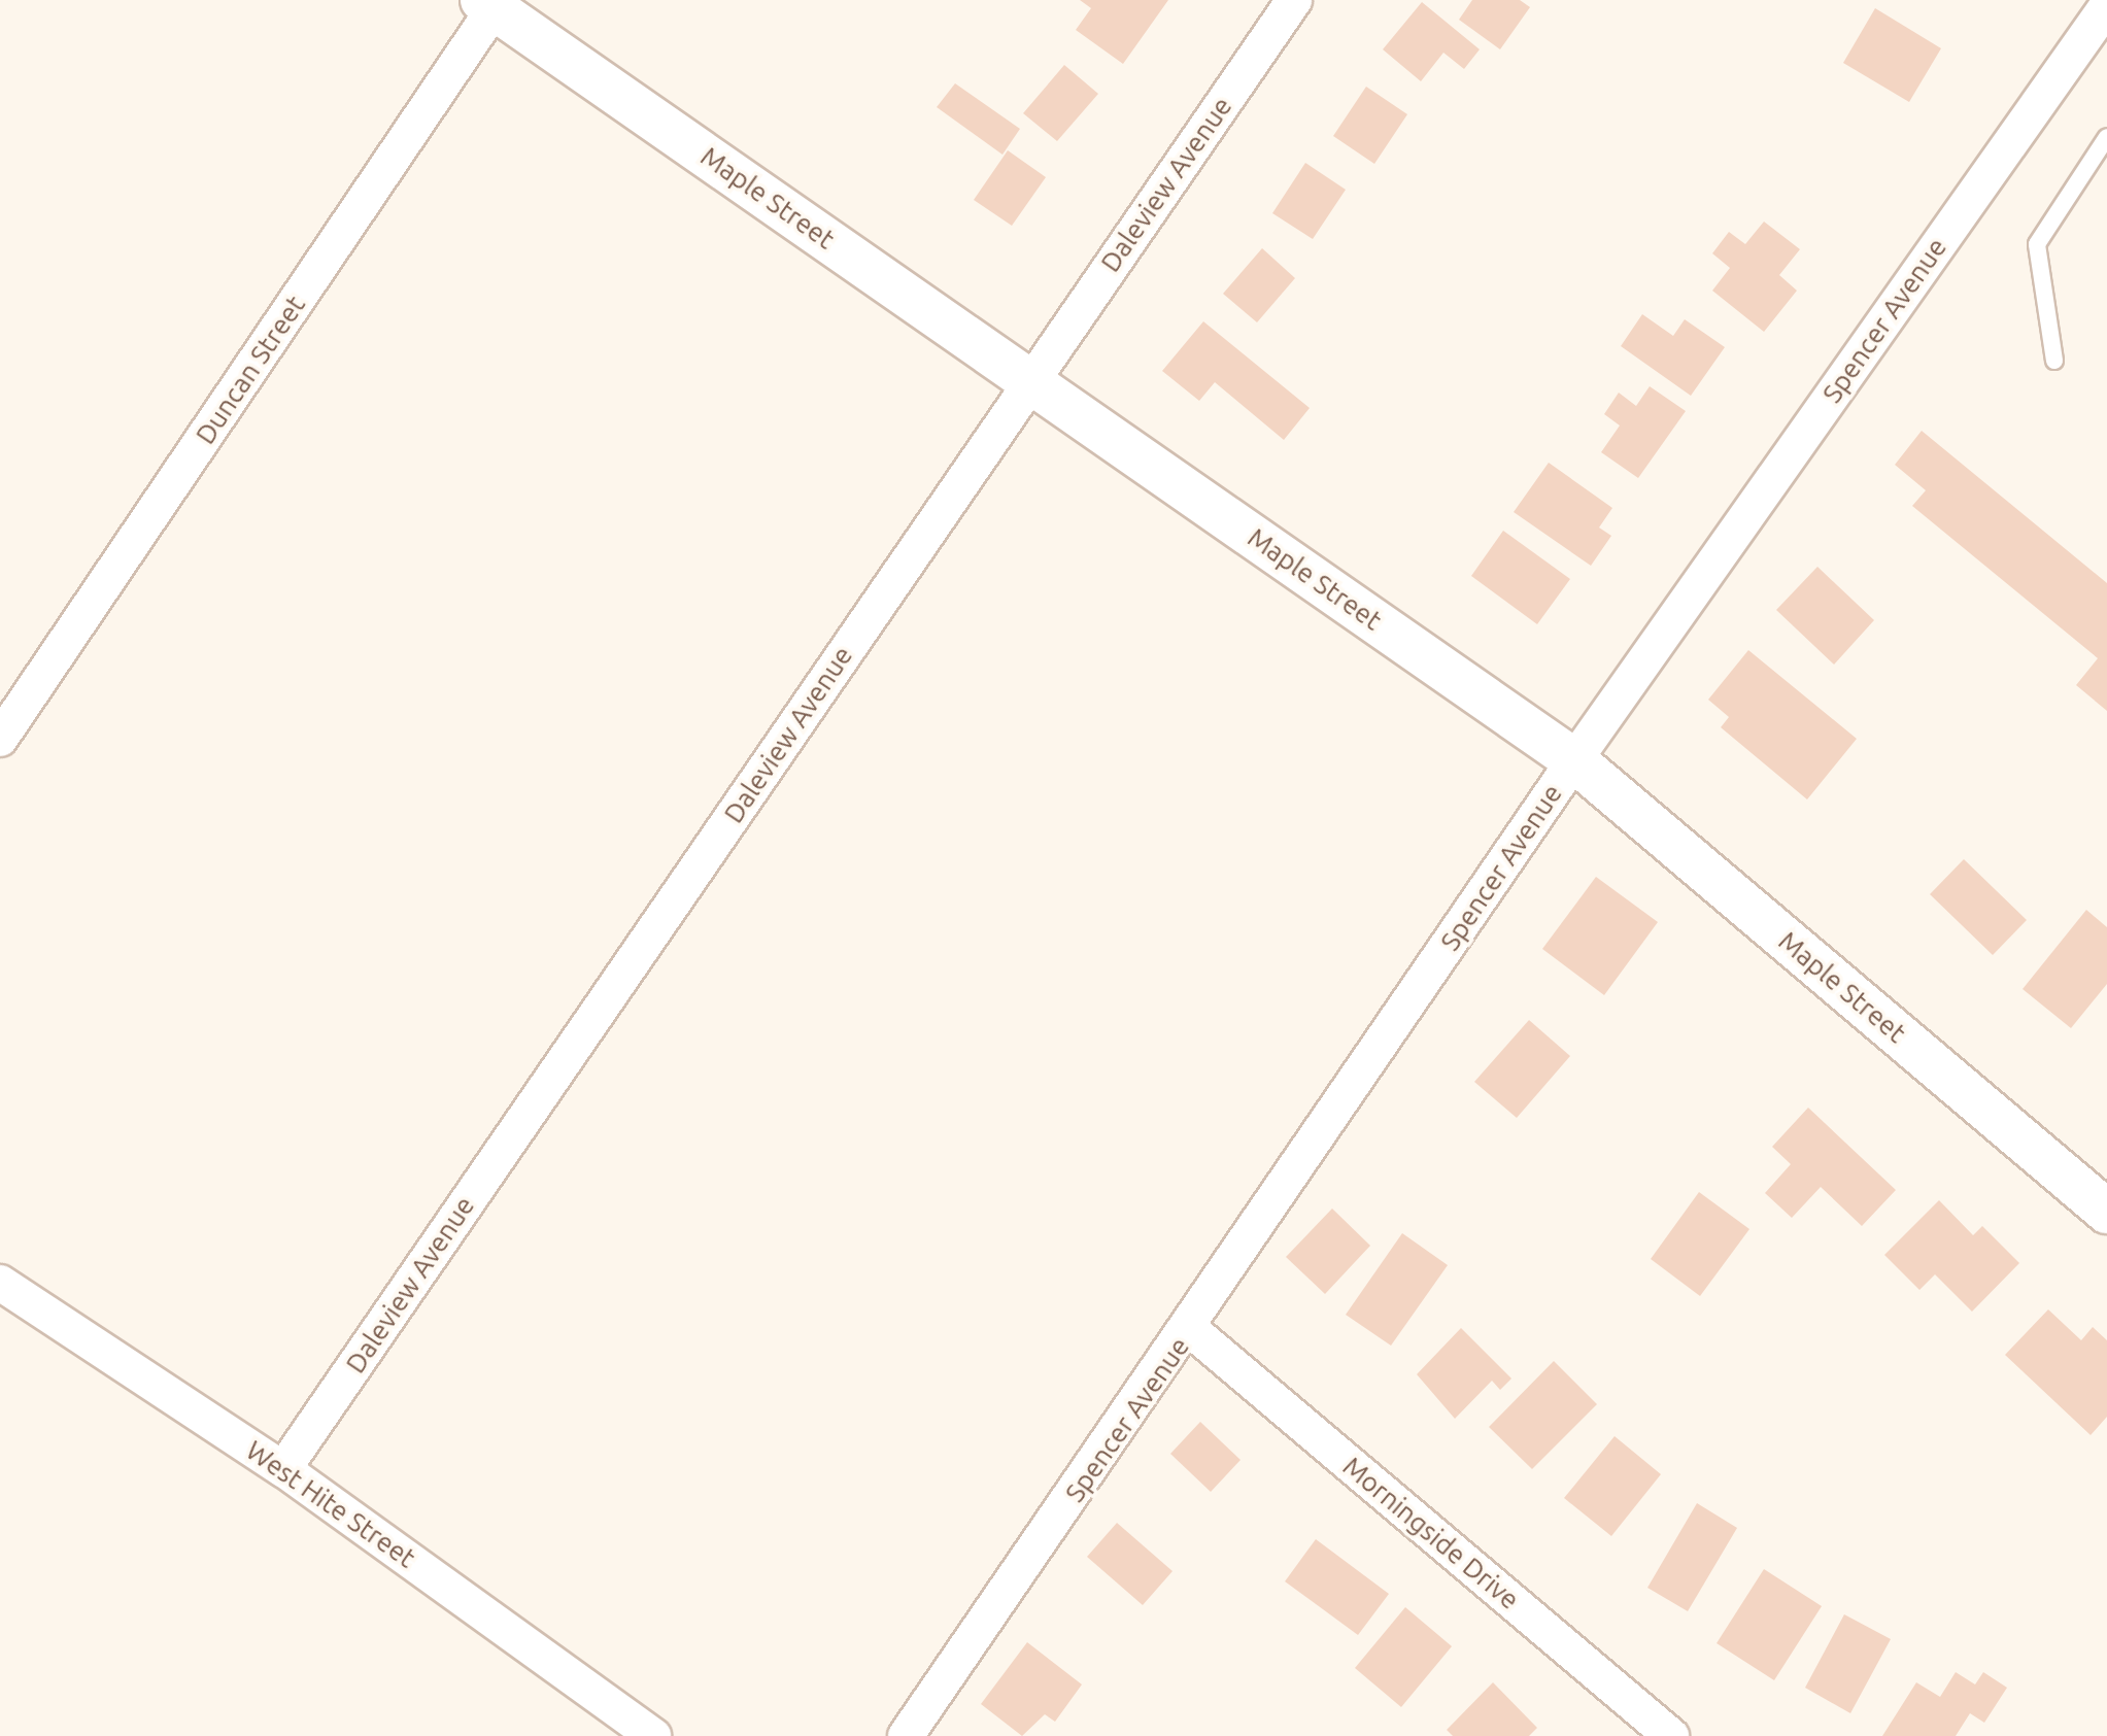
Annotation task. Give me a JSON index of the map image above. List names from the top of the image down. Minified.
{"streets":{"street":["Daleview Avenue","Maple Street","Spencer Avenue","Duncan Street","West Hite Street","Morningside Drive"]},"crossings":[["Daleview Avenue","Maple Street"],["Daleview Avenue","West Hite Street"],["Maple Street","Spencer Avenue"],["Maple Street","Duncan Street"],["Spencer Avenue","Morningside Drive"]]}
